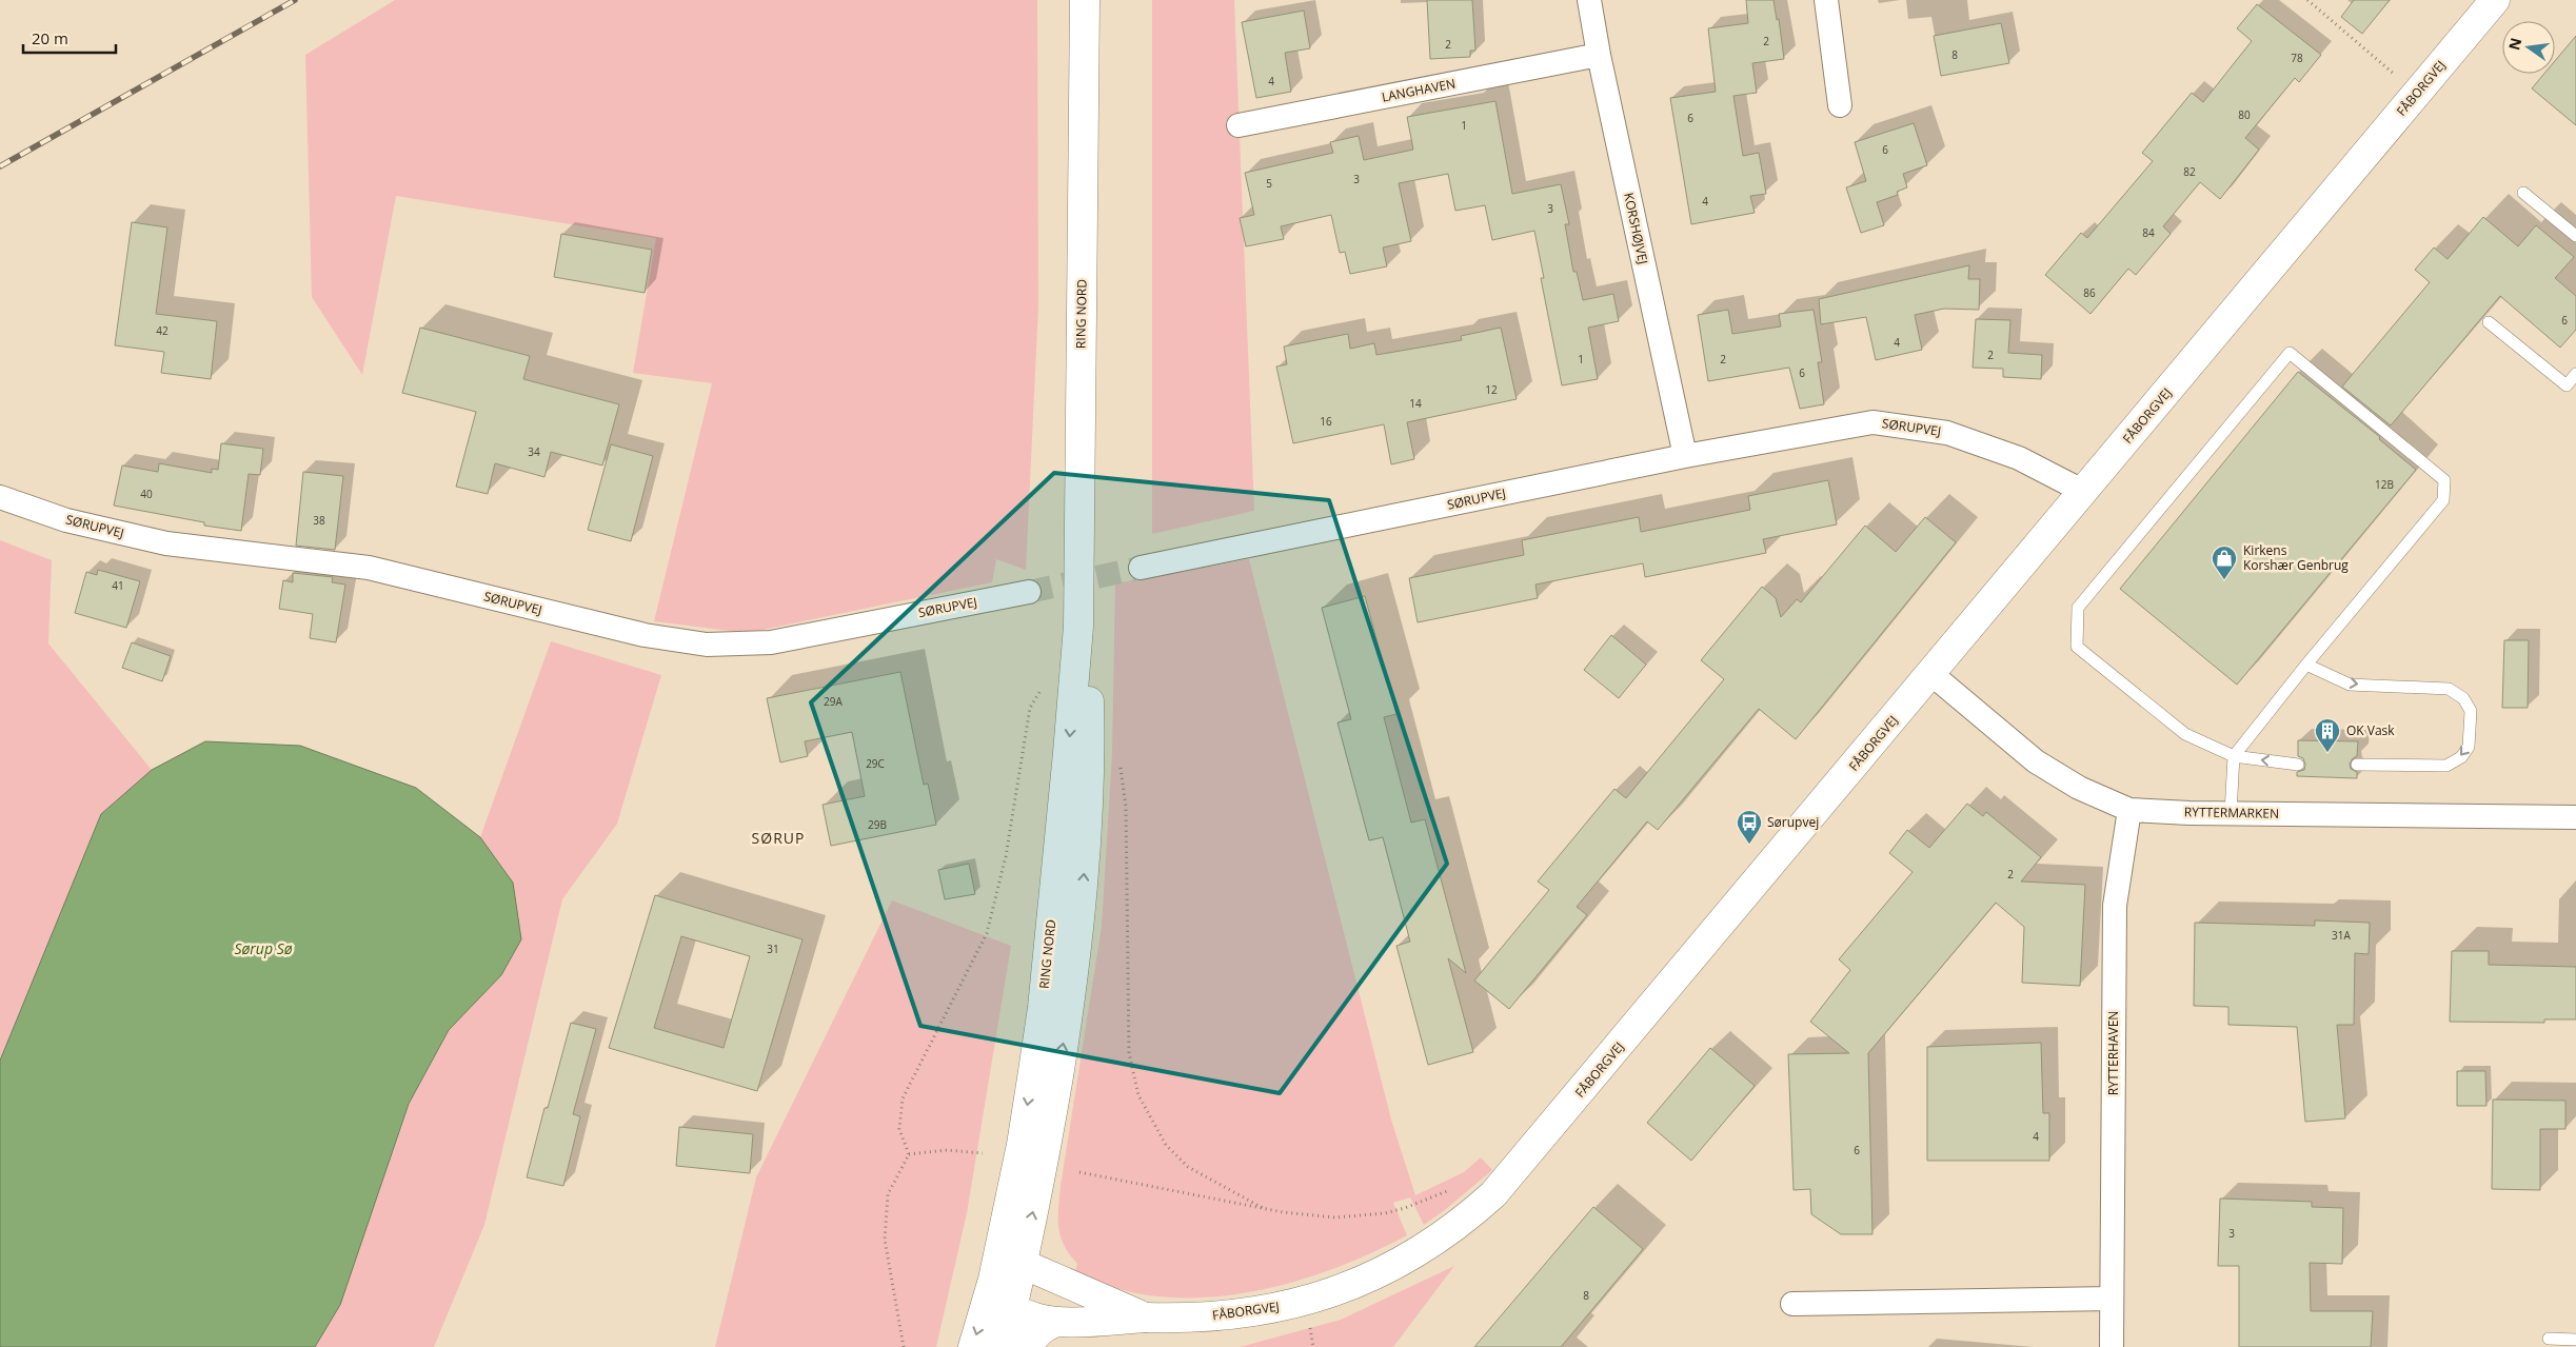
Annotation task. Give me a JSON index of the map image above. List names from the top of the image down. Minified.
{"streets":{"main road":["FÅBORGVEJ","RING NORD"],"street":["LANGHAVEN","KORSHØJVEJ","SØRUPVEJ","RYTTERMARKEN","RYTTERHAVEN"]},"crossings":[["FÅBORGVEJ","SØRUPVEJ"],["FÅBORGVEJ","RYTTERMARKEN"],["LANGHAVEN","KORSHØJVEJ"],["KORSHØJVEJ","SØRUPVEJ"],["RYTTERMARKEN","RYTTERHAVEN"]],"districts":["SØRUP"],"water":["Sørup Sø"],"places":{"shop":["Kirkens Korshær Genbrug"],"building":["OK Vask"],"bus stop":["Sørupvej"]},"house_numbers":["2","2","8","78","4","80","6","1","6","82","3","5","4","3","84","86","6","42","4","2","1","2","6","12","14","16","34","12B","40","38","41","29A","29C","29B","2","31A","31","4","6","3","8"],"scale_bar":"20 m","north":"left"}
